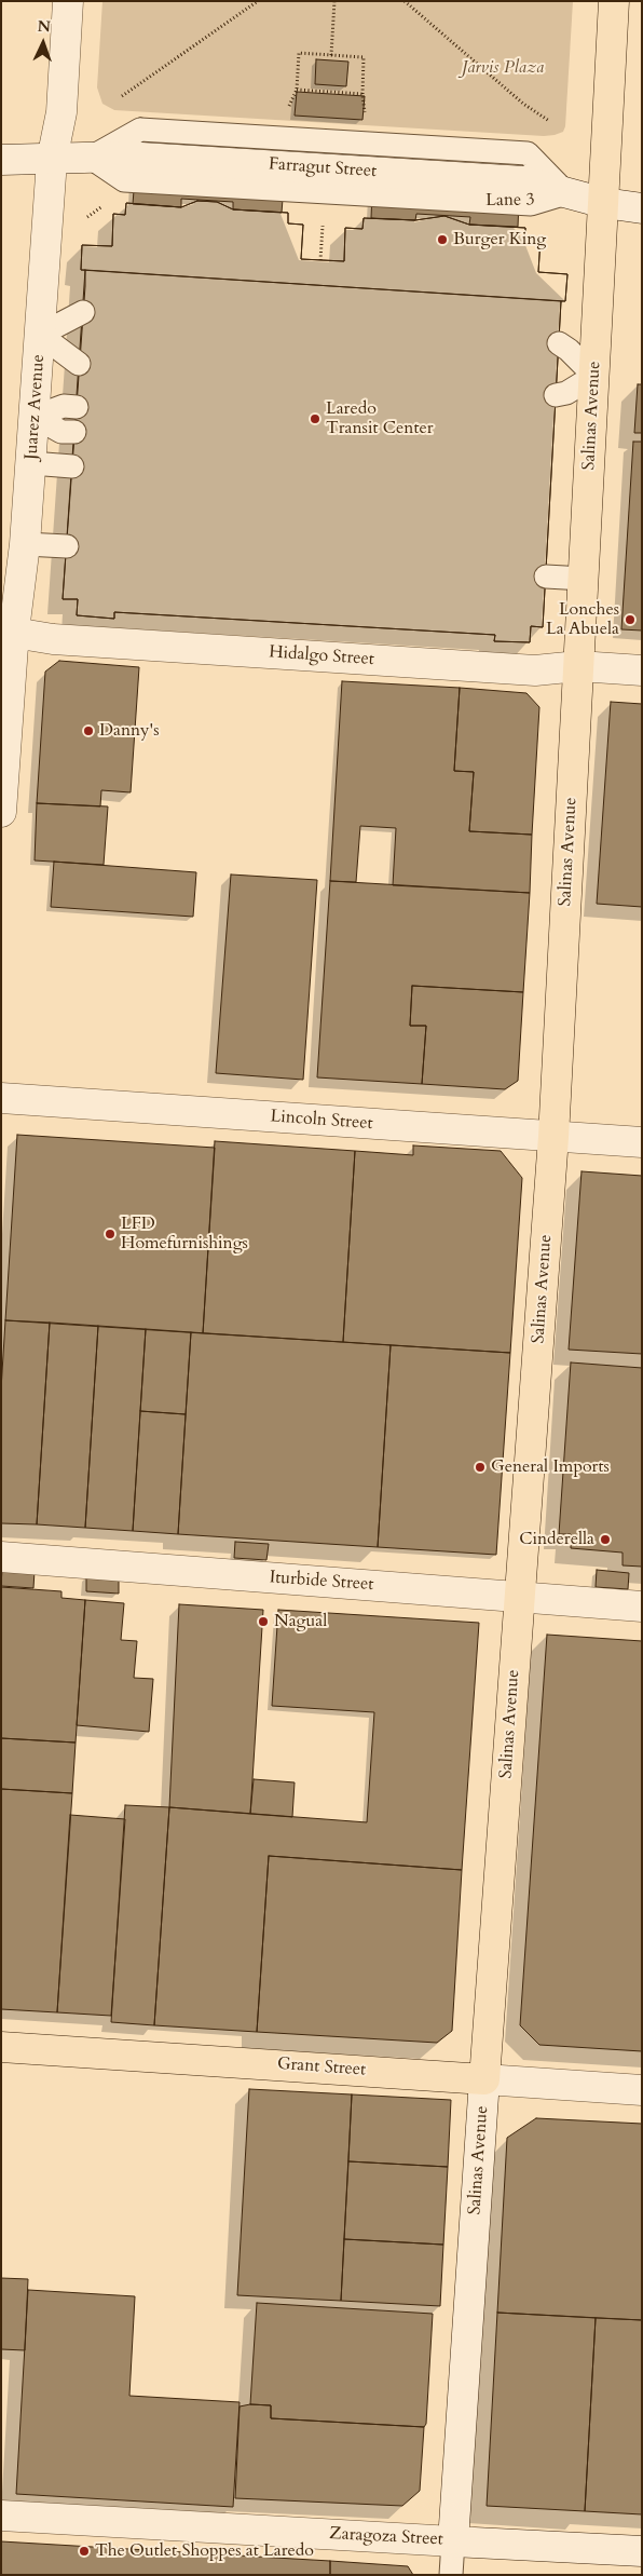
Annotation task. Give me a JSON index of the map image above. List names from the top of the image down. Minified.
{"streets":{"main road":["Salinas Avenue","Grant Street"],"street":["Farragut Street","Juarez Avenue","Hidalgo Street","Lincoln Street","Iturbide Street","Zaragoza Street"]},"crossings":[["Farragut Street","Juarez Avenue"],["Farragut Street","Salinas Avenue"],["Juarez Avenue","Hidalgo Street"],["Salinas Avenue","Hidalgo Street"],["Salinas Avenue","Lincoln Street"],["Salinas Avenue","Iturbide Street"],["Salinas Avenue","Grant Street"],["Salinas Avenue","Zaragoza Street"]],"parks":["Jarvis Plaza"],"places":["Burger King","Laredo Transit Center","Lonches La Abuela","Danny's","LFD Homefurnishings","General Imports","Cinderella","Nagual","The Outlet Shoppes at Laredo"],"north":"top"}
